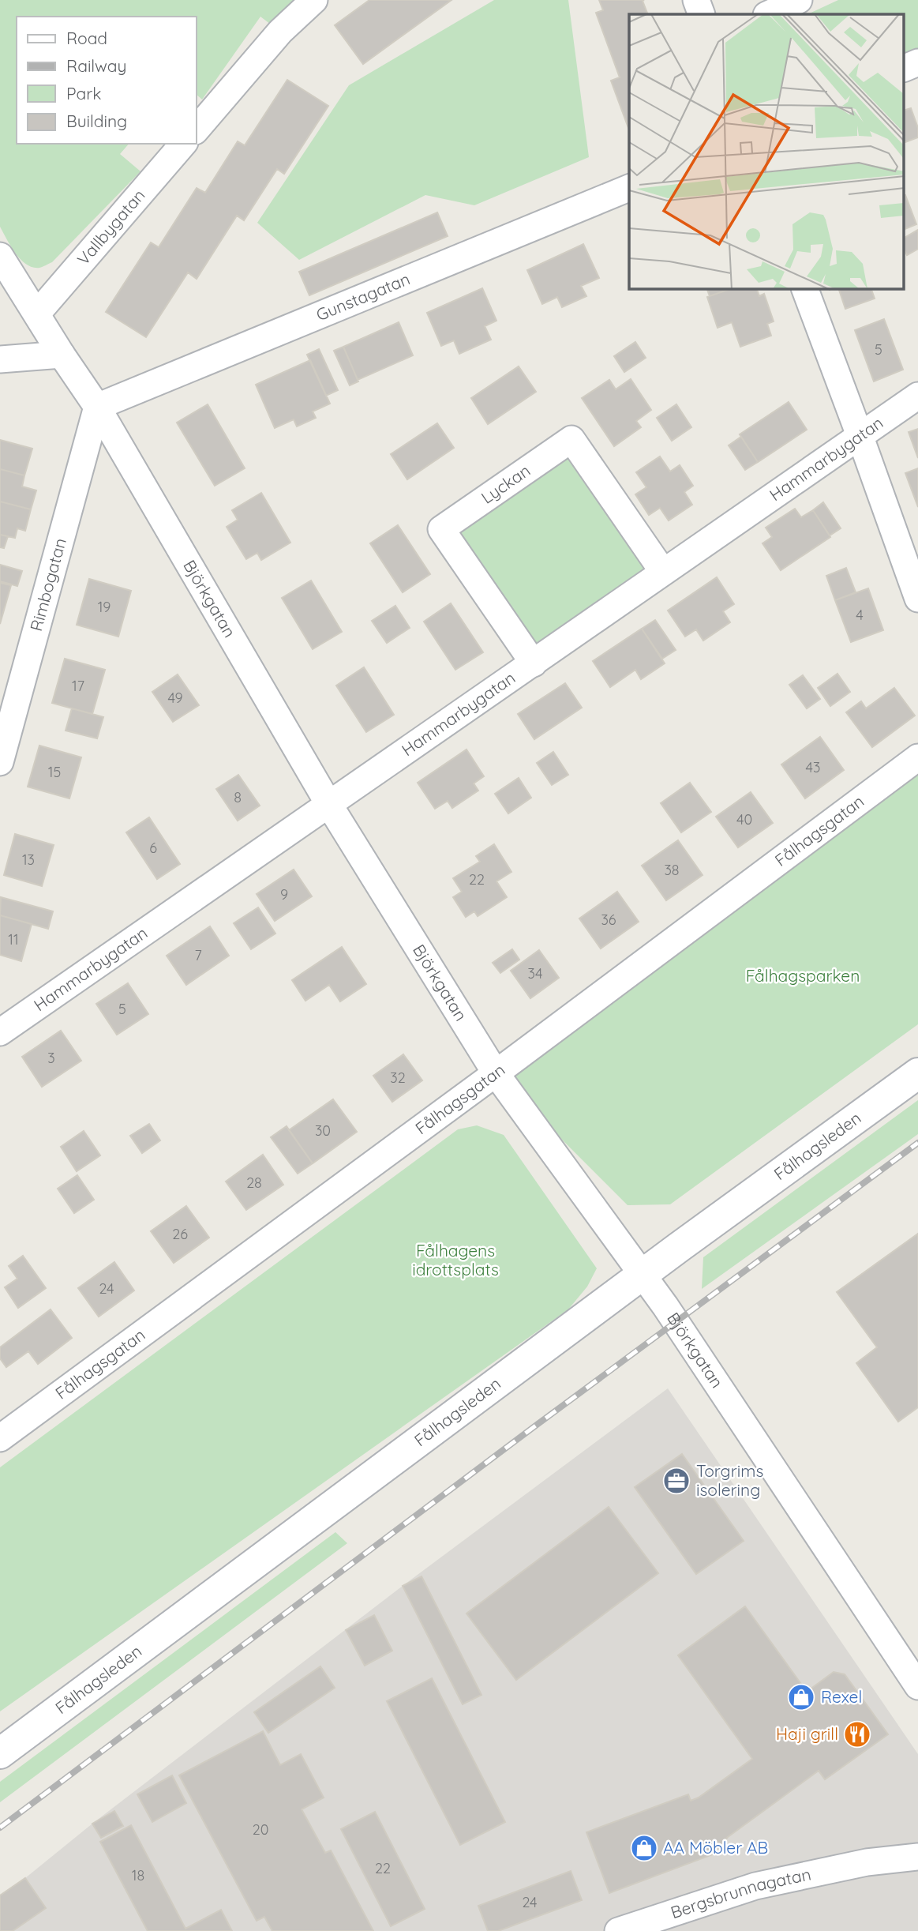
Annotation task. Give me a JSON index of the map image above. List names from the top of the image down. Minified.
{"streets":{"main road":["Fålhagsleden"],"street":["Vallbygatan","Gunstagatan","Hammarbygatan","Lyckan","Rimbogatan","Björkgatan","Fålhagsgatan","Bergsbrunnagatan"]},"crossings":[["Vallbygatan","Björkgatan"],["Gunstagatan","Rimbogatan"],["Gunstagatan","Björkgatan"],["Hammarbygatan","Lyckan"],["Hammarbygatan","Björkgatan"],["Rimbogatan","Björkgatan"],["Björkgatan","Fålhagsgatan"],["Björkgatan","Fålhagsleden"]],"parks":["Fålhagsparken","Fålhagens idrottsplats"],"places":{"office":["Torgrims isolering"],"shop":["Rexel","AA Möbler AB"],"restaurant":["Haji grill"]},"house_numbers":["5","19","4","17","49","43","15","8","40","6","13","38","22","9","36","11","7","34","5","3","32","30","28","26","24","20","22","18","24"],"legend":["Road","Railway","Park","Building"]}
